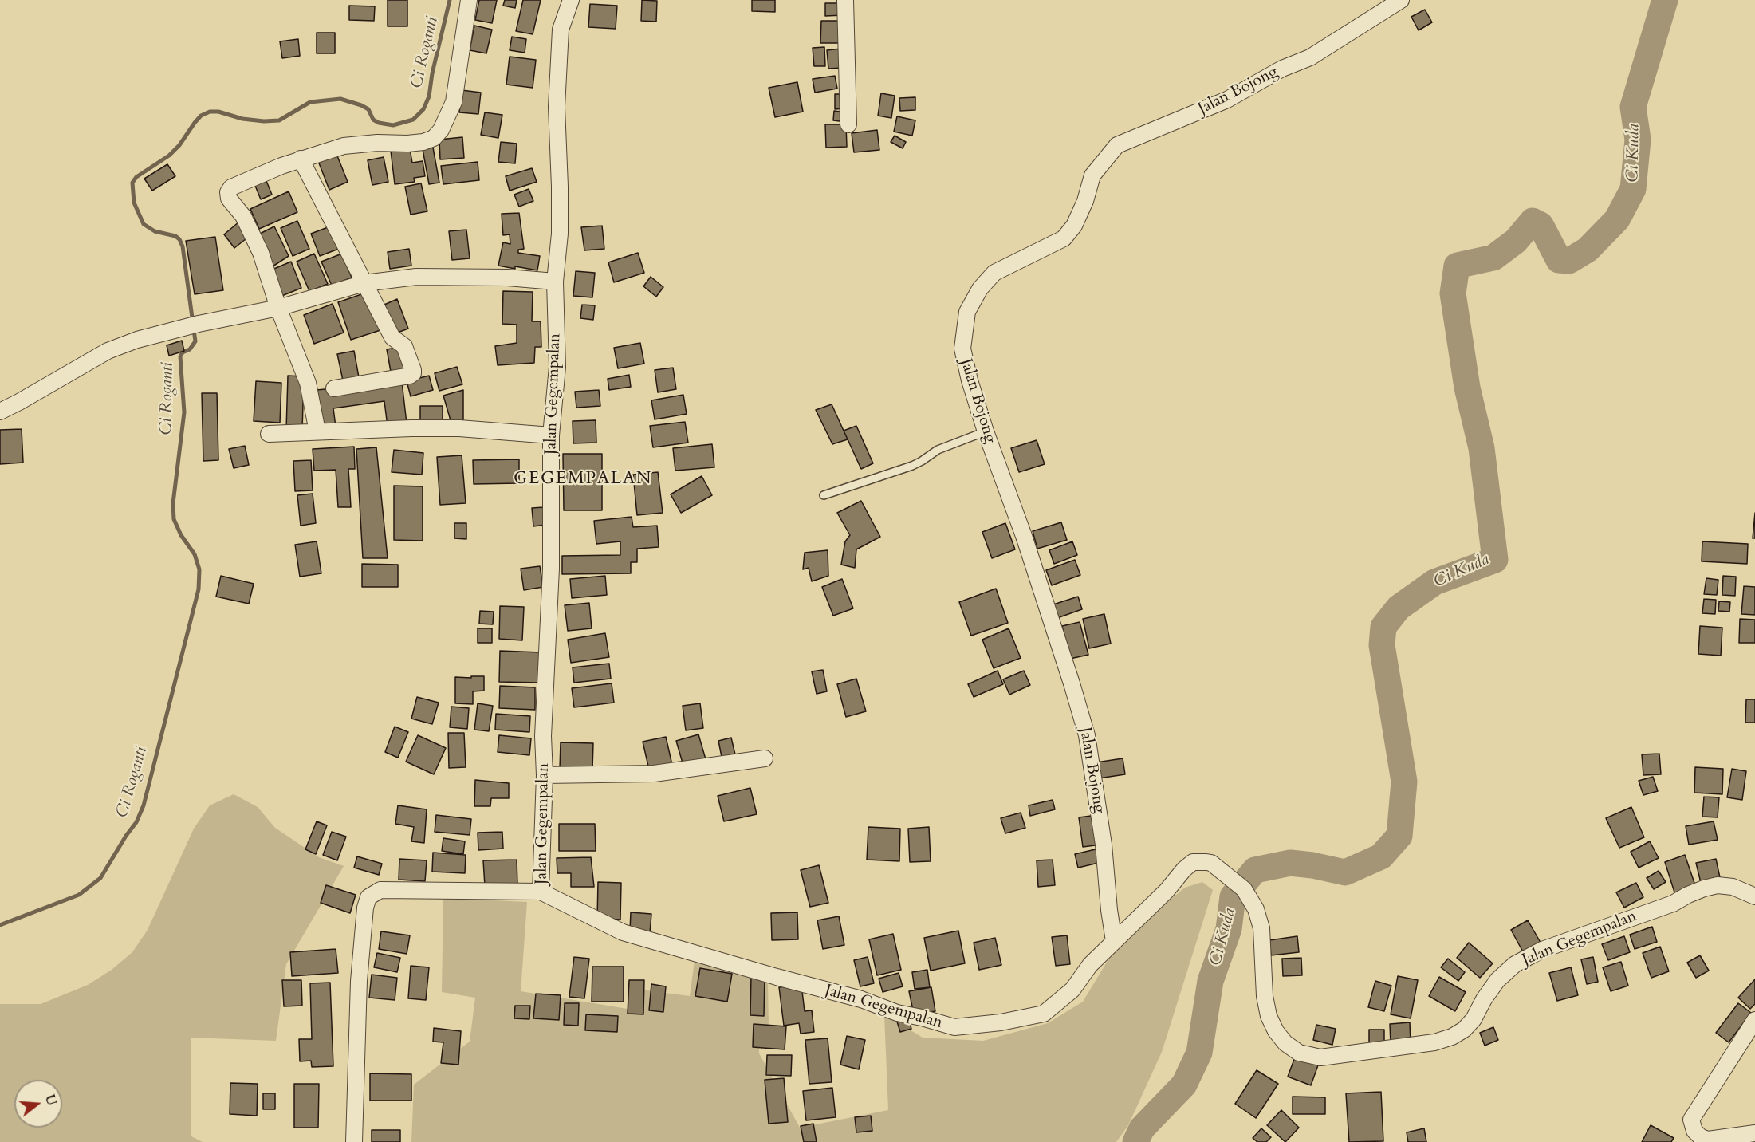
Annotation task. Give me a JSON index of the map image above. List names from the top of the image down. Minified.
{"streets":{"street":["Jalan Bojong","Jalan Gegempalan"]},"crossings":[["Jalan Bojong","Jalan Gegempalan"]],"districts":["GEGEMPALAN"],"water":["Ci Roganti","Ci Kuda"],"north":"right"}
